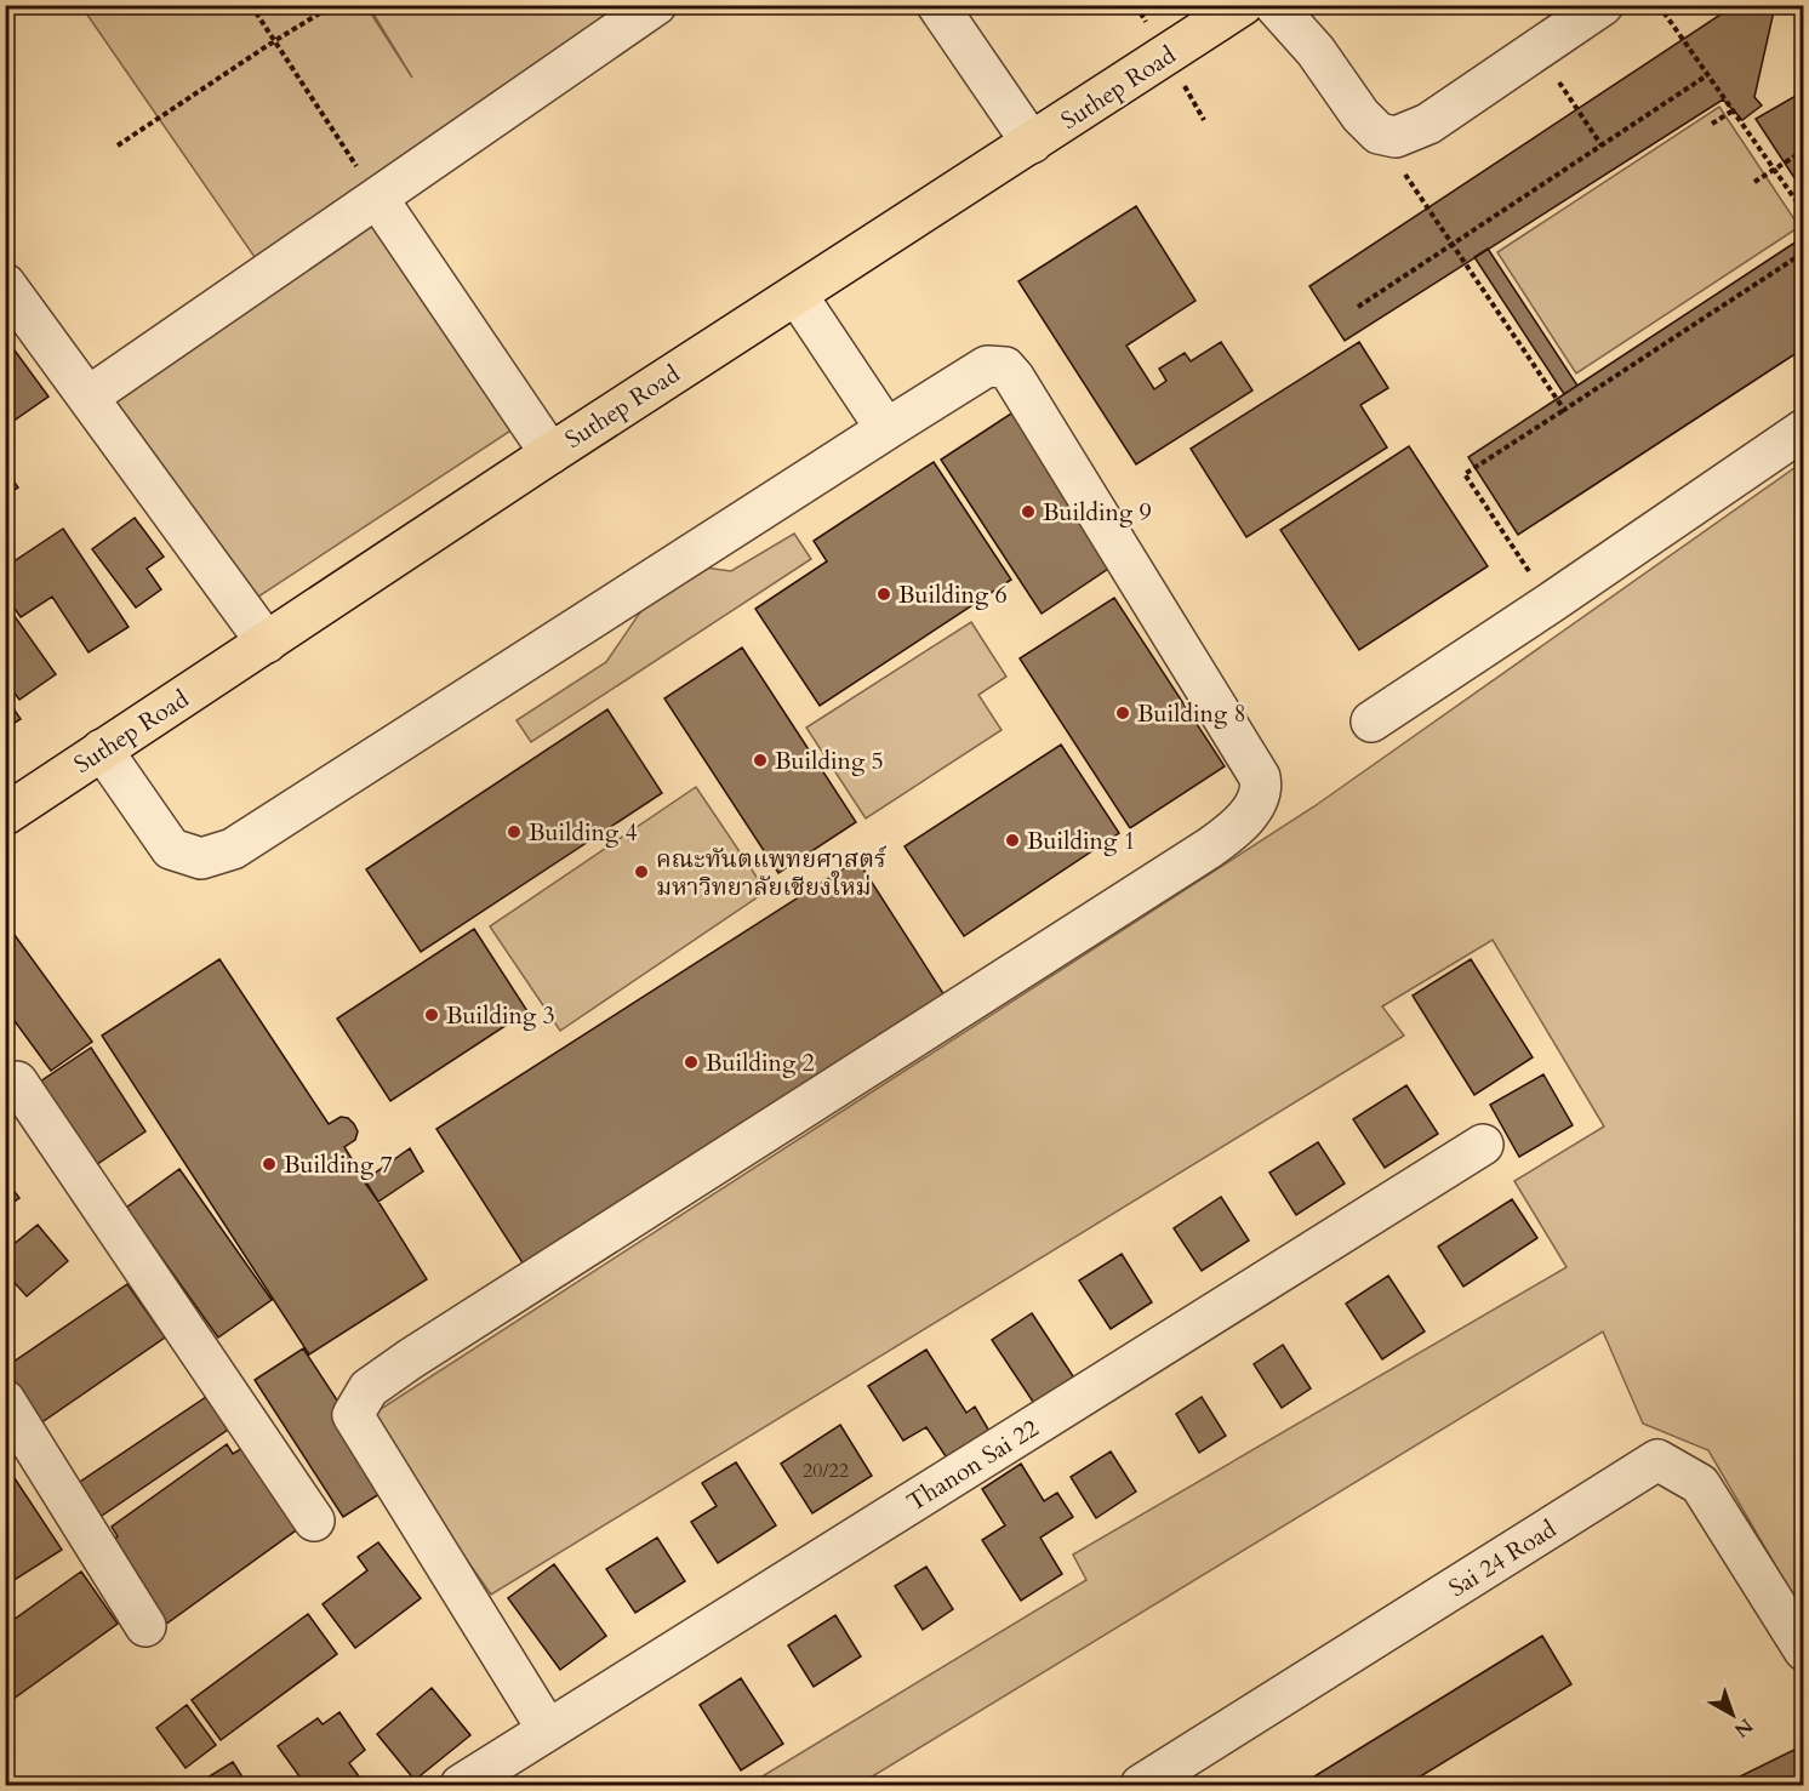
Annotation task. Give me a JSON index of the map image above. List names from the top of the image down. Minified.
{"streets":{"main road":["Suthep Road"],"street":["Thanon Sai 22","Sai 24 Road"]},"places":["Building 9","Building 6","Building 8","Building 5","Building 4","Building 1","คณะทันตแพทยศาสตร์ มหาวิทยาลัยเชียงใหม่","Building 3","Building 2","Building 7"],"house_numbers":["20/22"],"north":"bottom right"}
